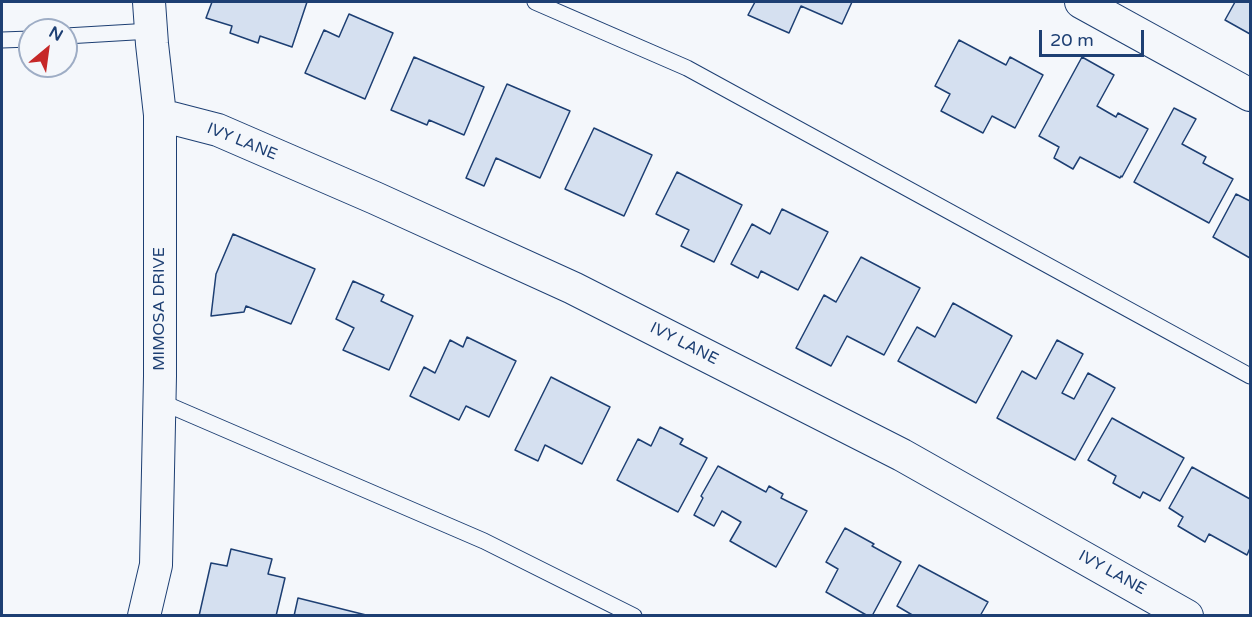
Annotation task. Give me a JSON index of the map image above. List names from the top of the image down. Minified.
{"streets":{"street":["IVY LANE","MIMOSA DRIVE"]},"crossings":[["IVY LANE","MIMOSA DRIVE"]],"scale_bar":"20 m","north":"top right"}
